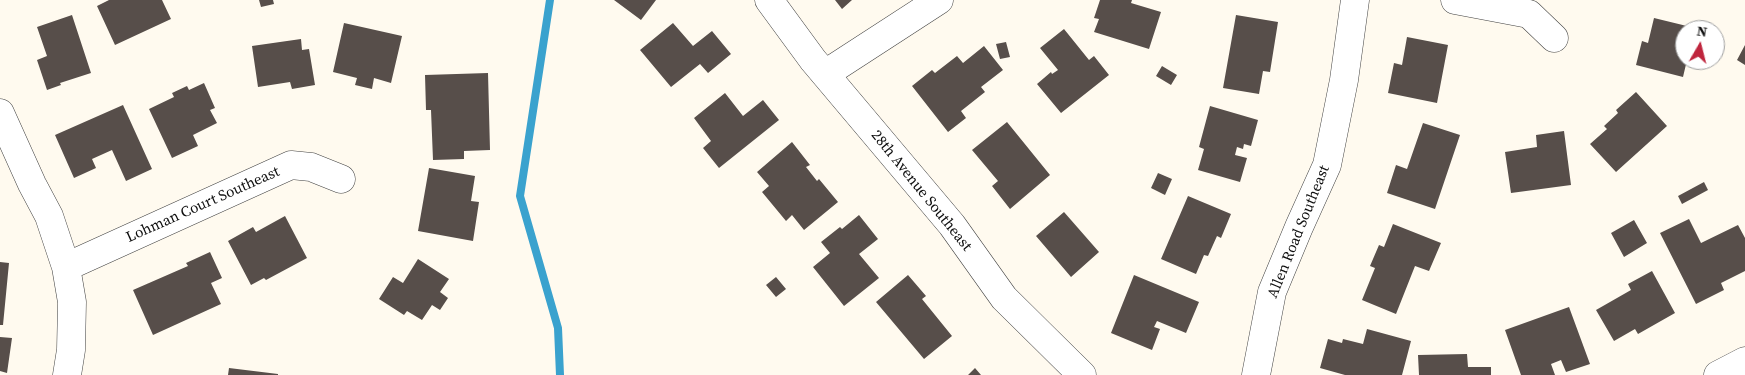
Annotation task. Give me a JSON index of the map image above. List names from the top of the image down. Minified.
{"streets":{"street":["28th Avenue Southeast","Lohman Court Southeast","Allen Road Southeast"]},"north":"top"}
